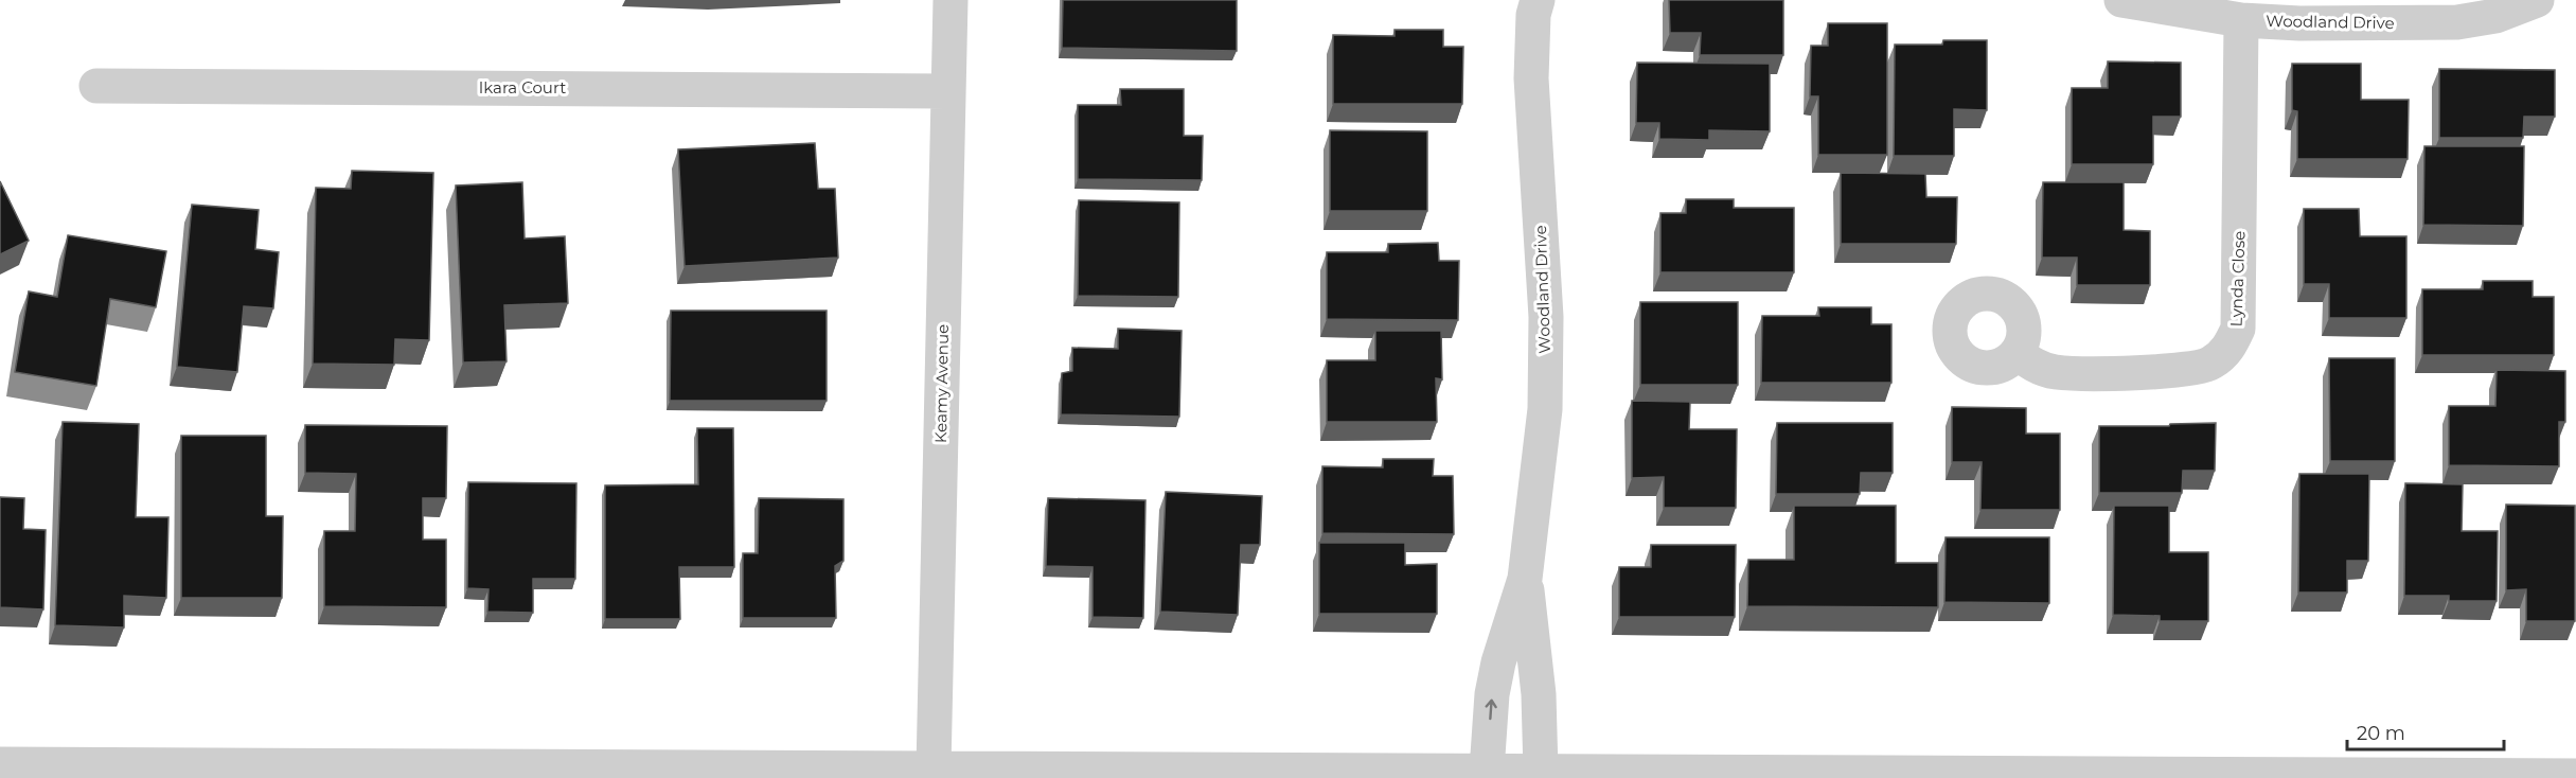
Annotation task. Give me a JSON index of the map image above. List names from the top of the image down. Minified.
{"streets":{"street":["Woodland Drive","Ikara Court","Lynda Close","Keamy Avenue"]},"crossings":[["Woodland Drive","Lynda Close"],["Ikara Court","Keamy Avenue"]],"scale_bar":"20 m"}
